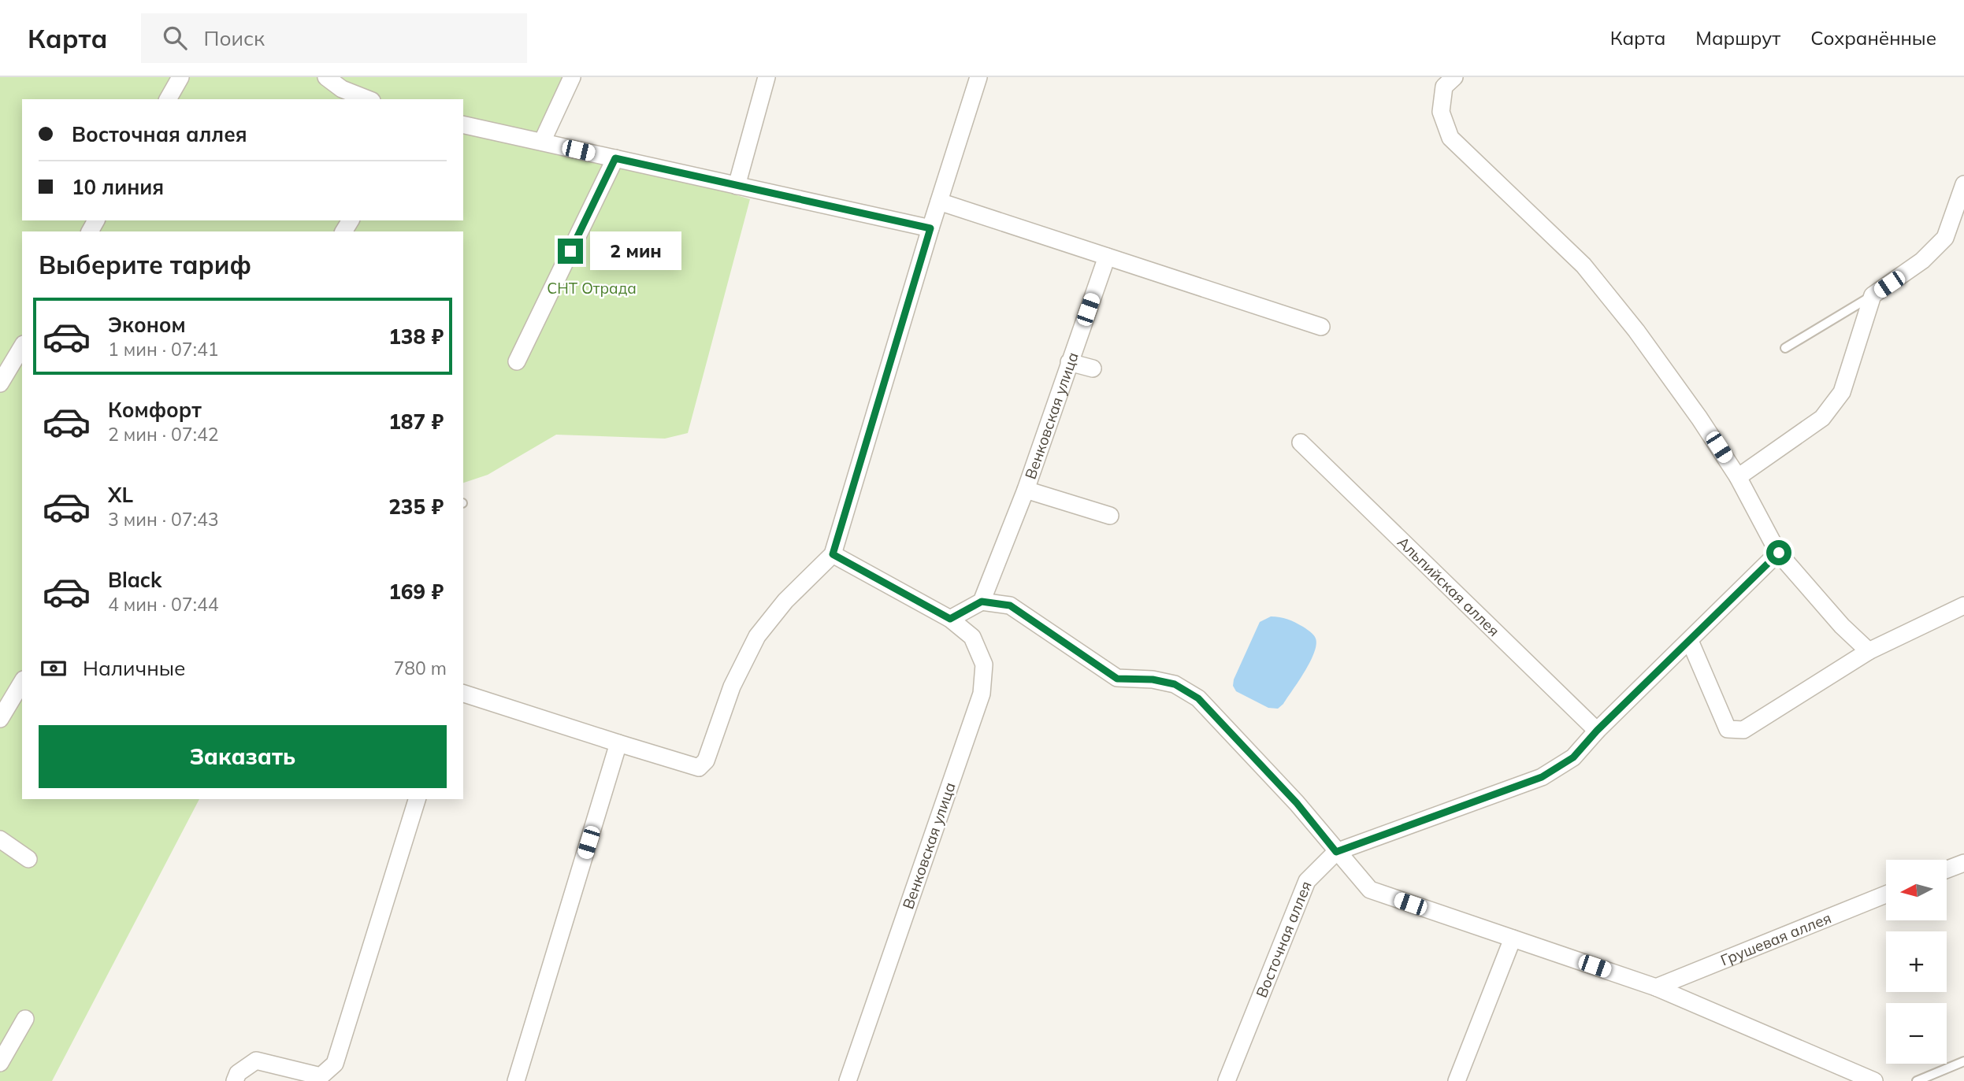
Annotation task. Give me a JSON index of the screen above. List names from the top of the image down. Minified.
{"streets":{"street":["Венковская улица","Альпийская аллея","Грушевая аллея","Восточная аллея"]},"crossings":[["Альпийская аллея","Восточная аллея"]],"parks":["СНТ Отрада"],"north":"left","page":{"header":"Карта","search":"Поиск","nav":["Карта","Маршрут","Сохранённые"],"banner":["Восточная аллея","10 линия"],"bubble":"2 мин","heading":"Выберите тариф","list":[{"name":"Эконом","note":"1 мин · 07:41","value":"138 ₽"},{"name":"Комфорт","note":"2 мин · 07:42","value":"187 ₽"},{"name":"XL","note":"3 мин · 07:43","value":"235 ₽"},{"name":"Black","note":"4 мин · 07:44","value":"169 ₽"}],"pay":["Наличные","780 m"],"buttons":"Заказать","map_buttons":["+","−"]}}
